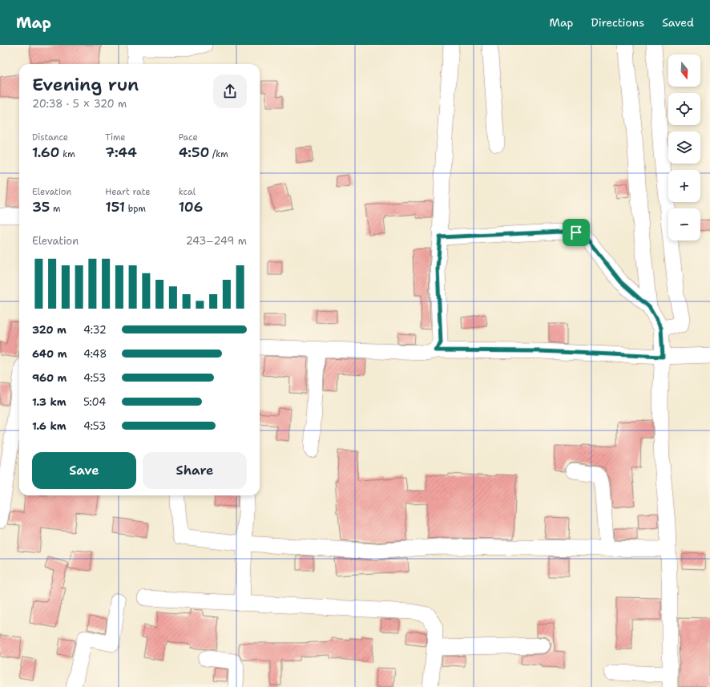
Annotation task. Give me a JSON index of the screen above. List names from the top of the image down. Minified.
{"north":"bottom","page":{"header":"Map","nav":["Map","Directions","Saved"],"map_buttons":["+","−"],"heading":["Evening run","20:38 · 5 × 320 m"],"stats":[["Distance","1.60 km"],["Time","7:44"],["Pace","4:50 /km"],["Elevation","35 m"],["Heart rate","151 bpm"],["kcal","106"]],"chart":["Elevation","243–249 m"],"list":[{"name":"320 m","note":"4:32"},{"name":"640 m","note":"4:48"},{"name":"960 m","note":"4:53"},{"name":"1.3 km","note":"5:04"},{"name":"1.6 km","note":"4:53"}],"buttons":["Save","Share"]}}
